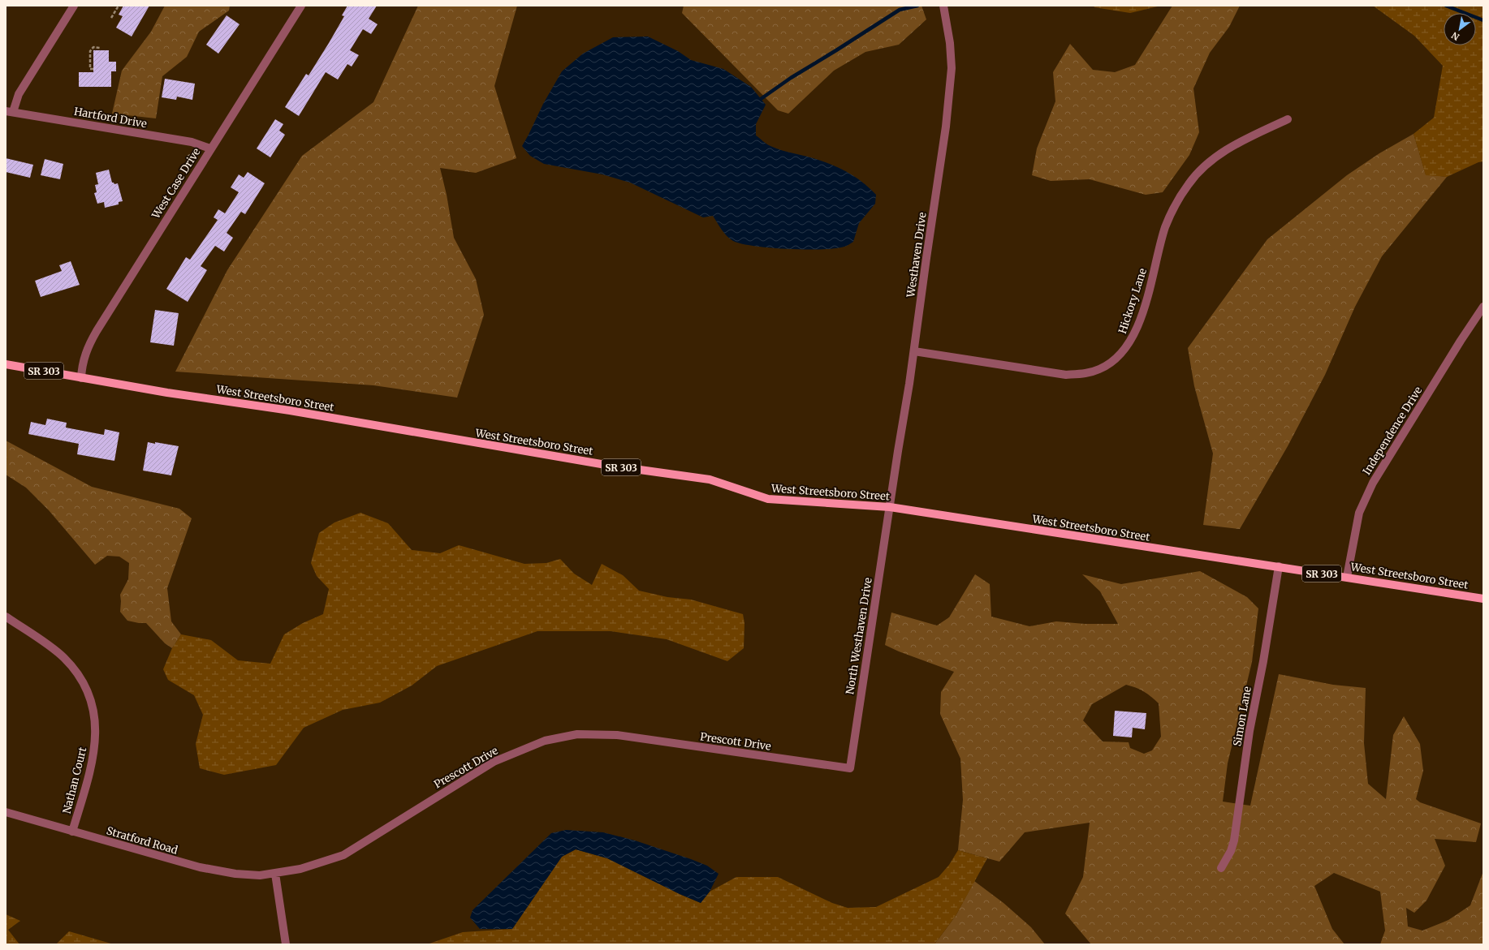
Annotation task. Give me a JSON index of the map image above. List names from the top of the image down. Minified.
{"streets":{"main road":["SR 303","West Streetsboro Street"],"street":["Hartford Drive","West Case Drive","Westhaven Drive","Hickory Lane","Independence Drive","North Westhaven Drive","Simon Lane","Prescott Drive","Nathan Court","Stratford Road"]},"crossings":[["Hartford Drive","West Case Drive"],["West Case Drive","West Streetsboro Street"],["Westhaven Drive","Hickory Lane"],["Westhaven Drive","West Streetsboro Street"],["Westhaven Drive","North Westhaven Drive"],["West Streetsboro Street","Independence Drive"],["West Streetsboro Street","North Westhaven Drive"],["West Streetsboro Street","Simon Lane"],["North Westhaven Drive","Prescott Drive"],["Prescott Drive","Stratford Road"],["Nathan Court","Stratford Road"]],"north":"bottom left"}
